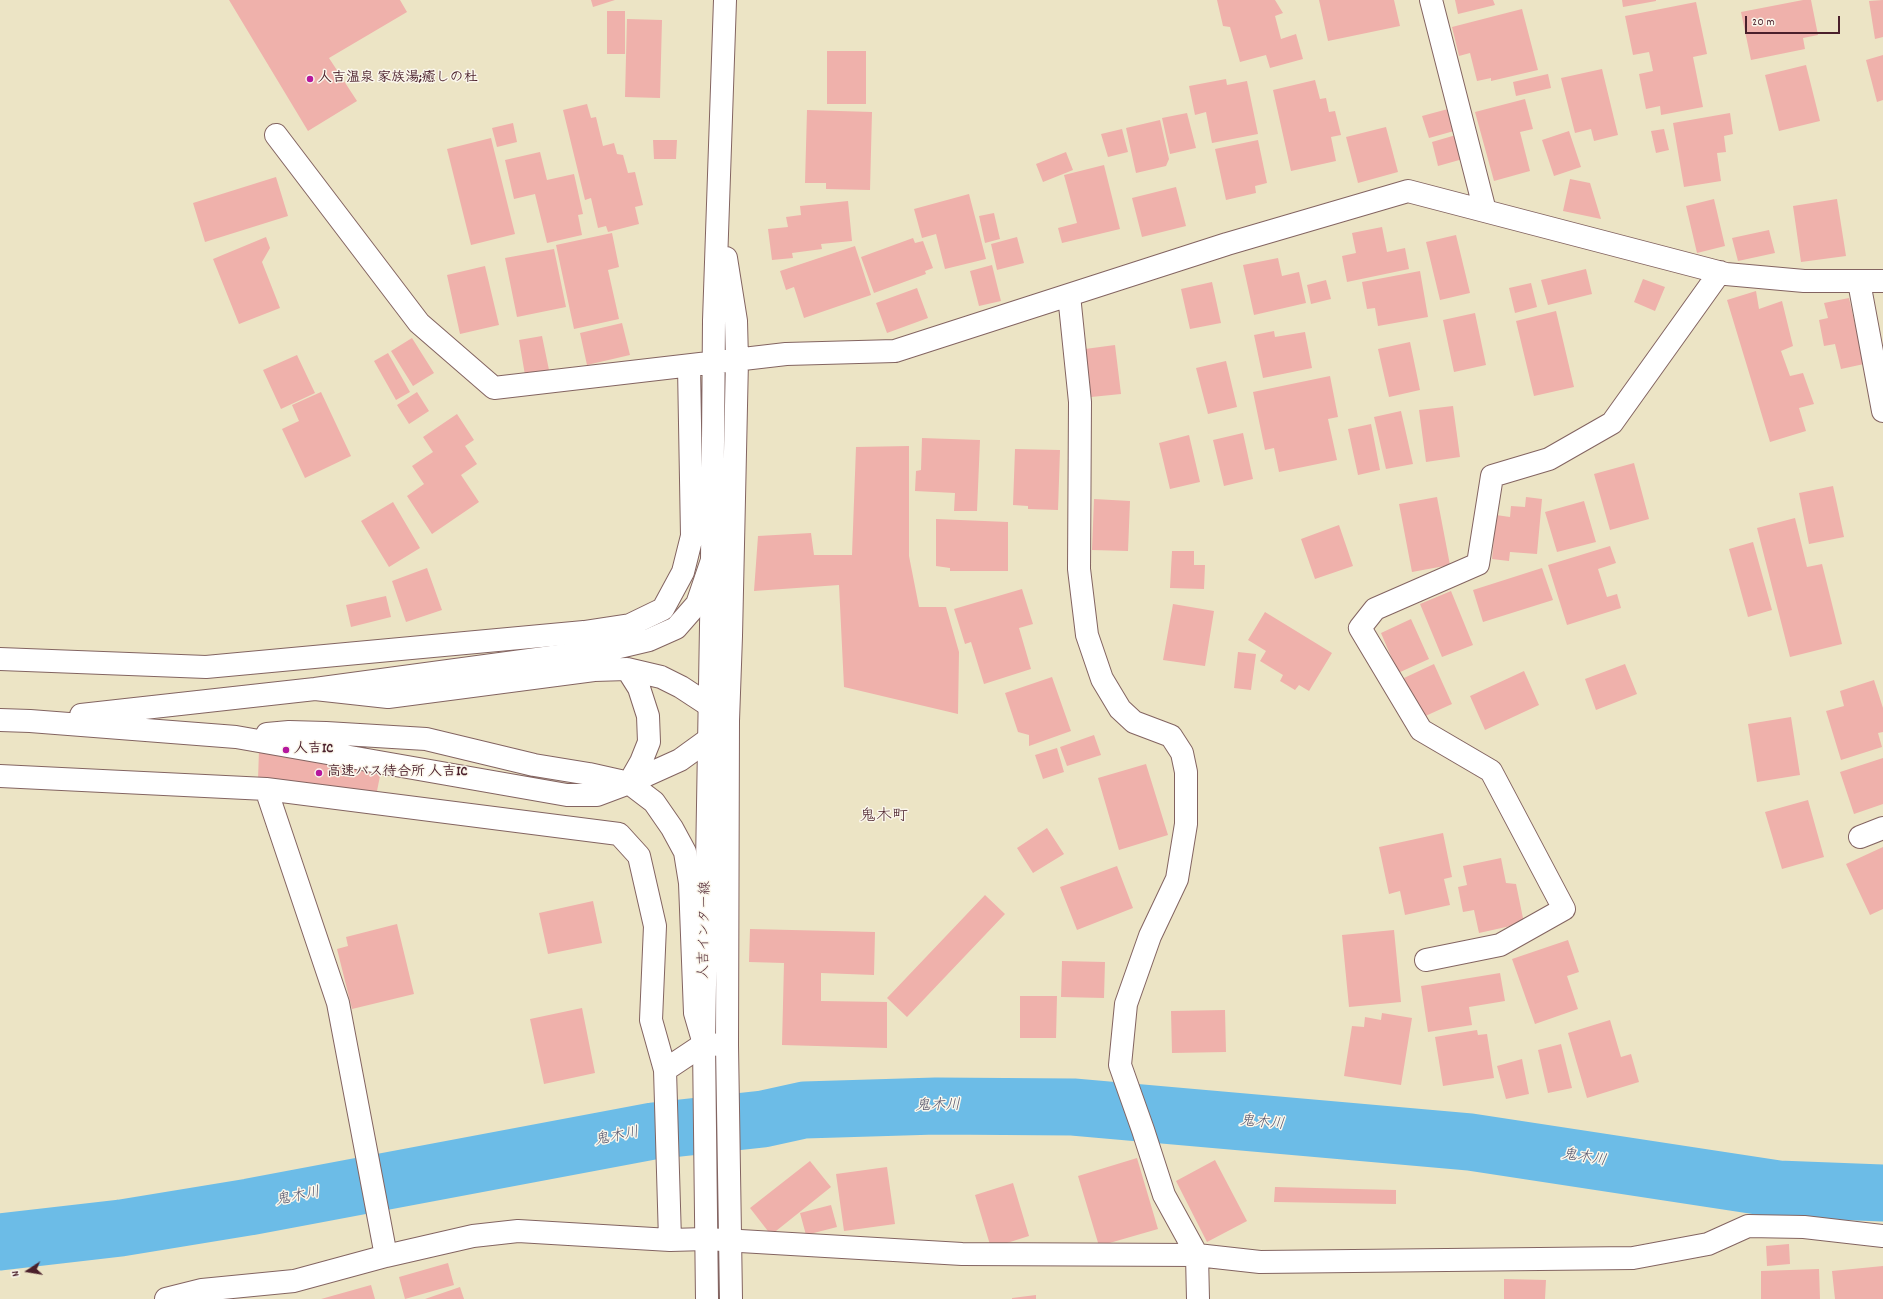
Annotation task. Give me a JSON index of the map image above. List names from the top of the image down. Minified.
{"streets":{"main road":["人吉インター線"]},"districts":["鬼木町"],"water":["鬼木川"],"places":["人吉温泉 家族湯;癒しの杜","人吉IC","高速バス待合所 人吉IC"],"scale_bar":"20 m","north":"left"}
